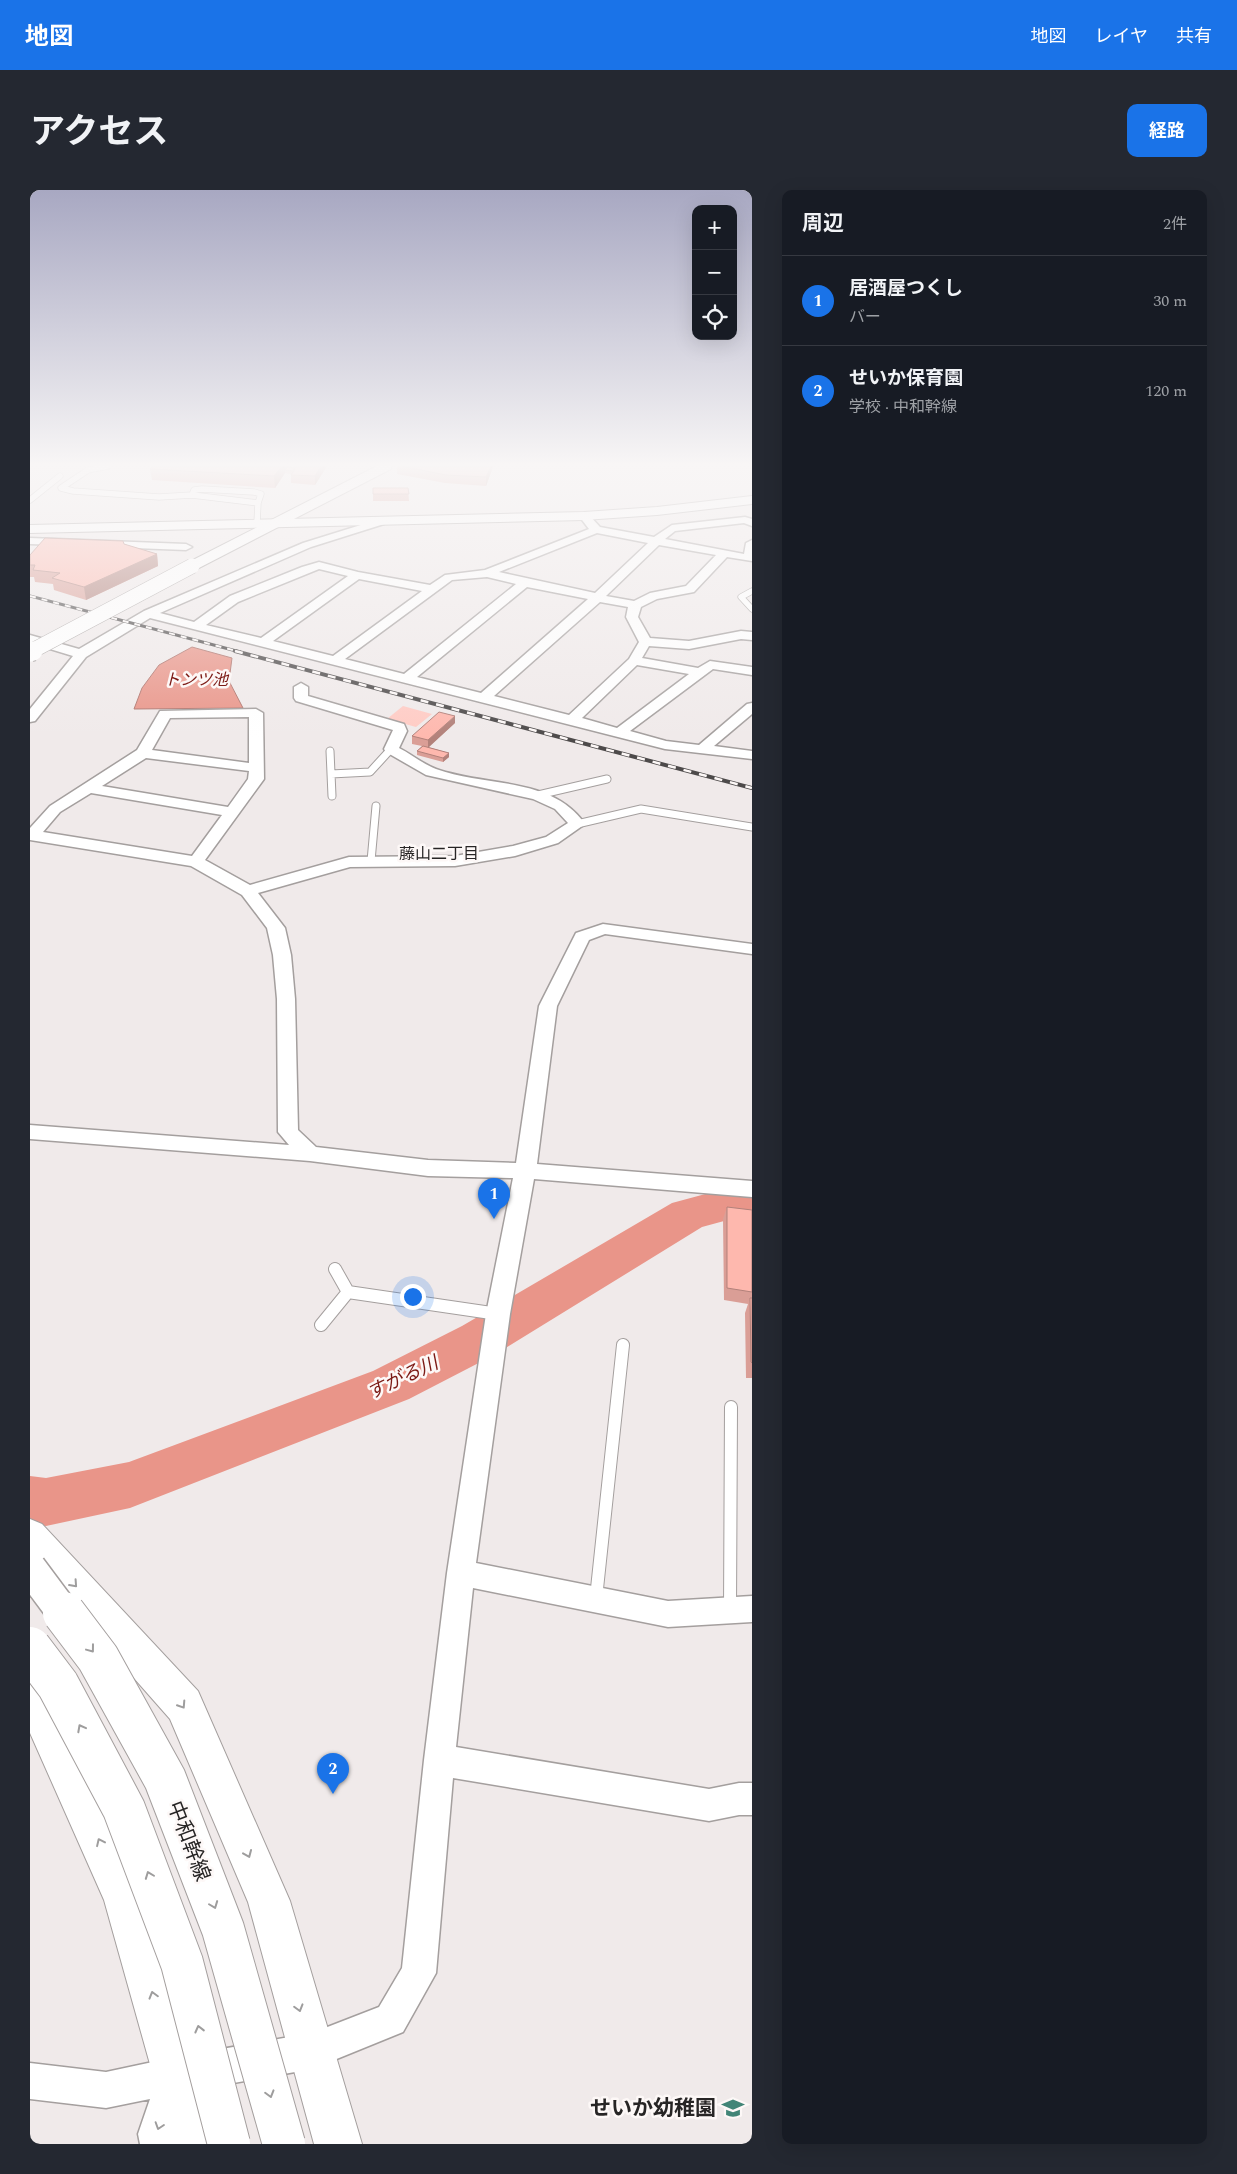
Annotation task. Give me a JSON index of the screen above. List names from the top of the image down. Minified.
{"streets":{"main road":["中和幹線"]},"districts":["藤山二丁目"],"water":["トンツ池","すがる川"],"places":{"school or university":["せいか幼稚園"]},"page":{"header":"地図","nav":["地図","レイヤ","共有"],"title":"アクセス","buttons":"経路","heading":["周辺","2件"],"map_buttons":["+","−"],"list":[{"mark":"1","name":"居酒屋つくし","note":"バー","value":"30 m"},{"mark":"2","name":"せいか保育園","note":"学校 · 中和幹線","value":"120 m"}],"pins":["1","2"]}}
